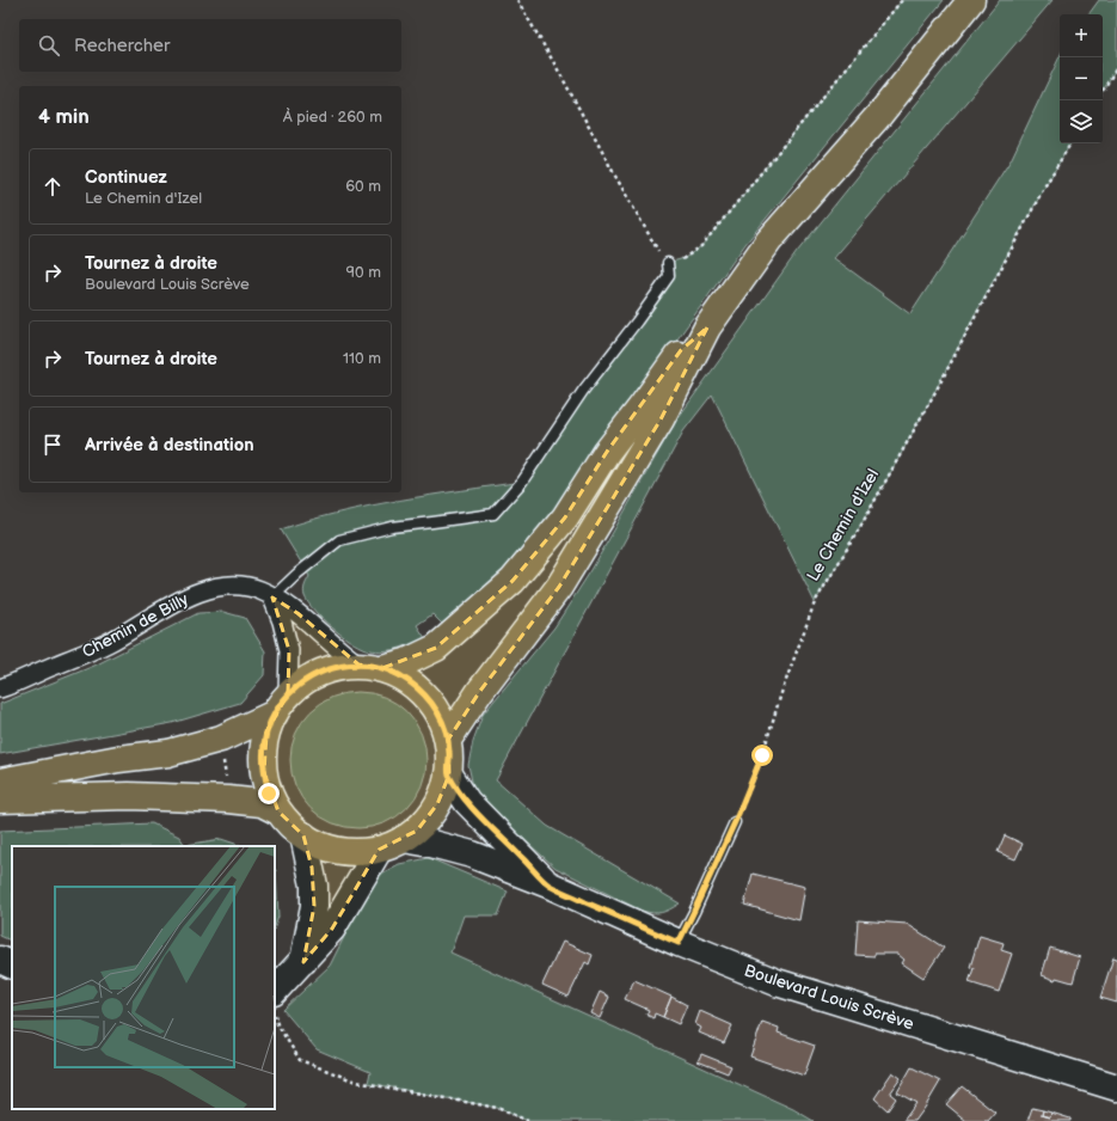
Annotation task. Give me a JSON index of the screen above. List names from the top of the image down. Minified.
{"streets":{"street":["Chemin de Billy","Boulevard Louis Scrève"],"path":["Le Chemin d'Izel"]},"page":{"map_buttons":["+","−"],"search":"Rechercher","heading":["4 min","À pied · 260 m"],"list":[["Continuez","Le Chemin d'Izel","60 m"],["Tournez à droite","Boulevard Louis Scrève","90 m"],["Tournez à droite","110 m"],"Arrivée à destination"]}}
